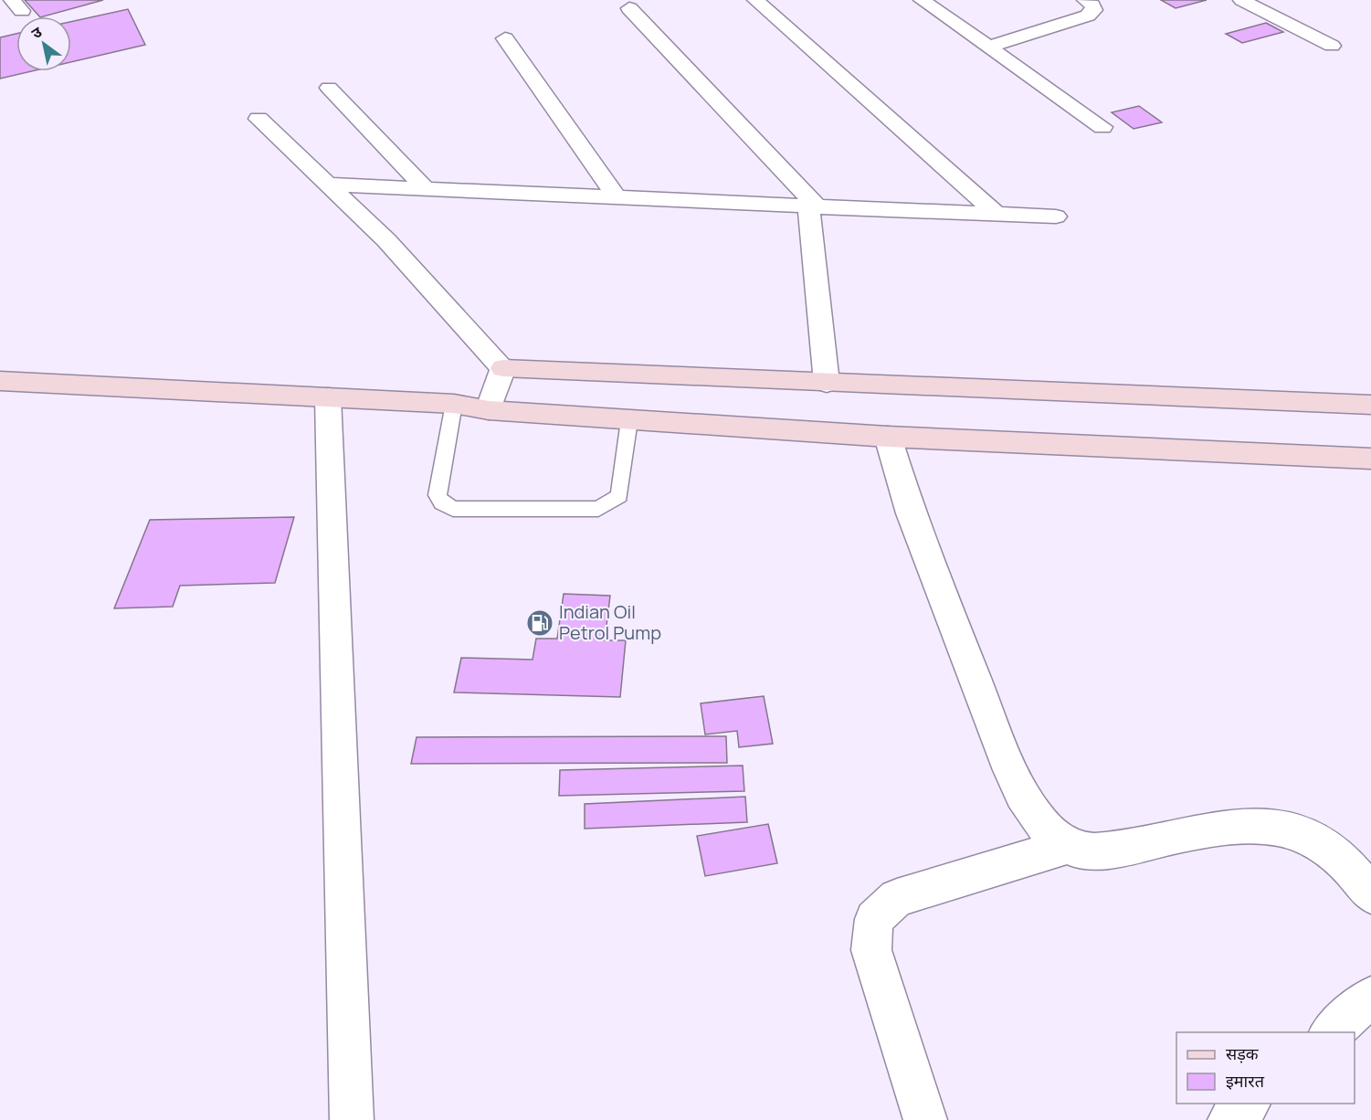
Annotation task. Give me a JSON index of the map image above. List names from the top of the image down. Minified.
{"places":{"fuel station":["Indian Oil Petrol Pump"]},"legend":["सड़क","इमारत"],"north":"top left"}
